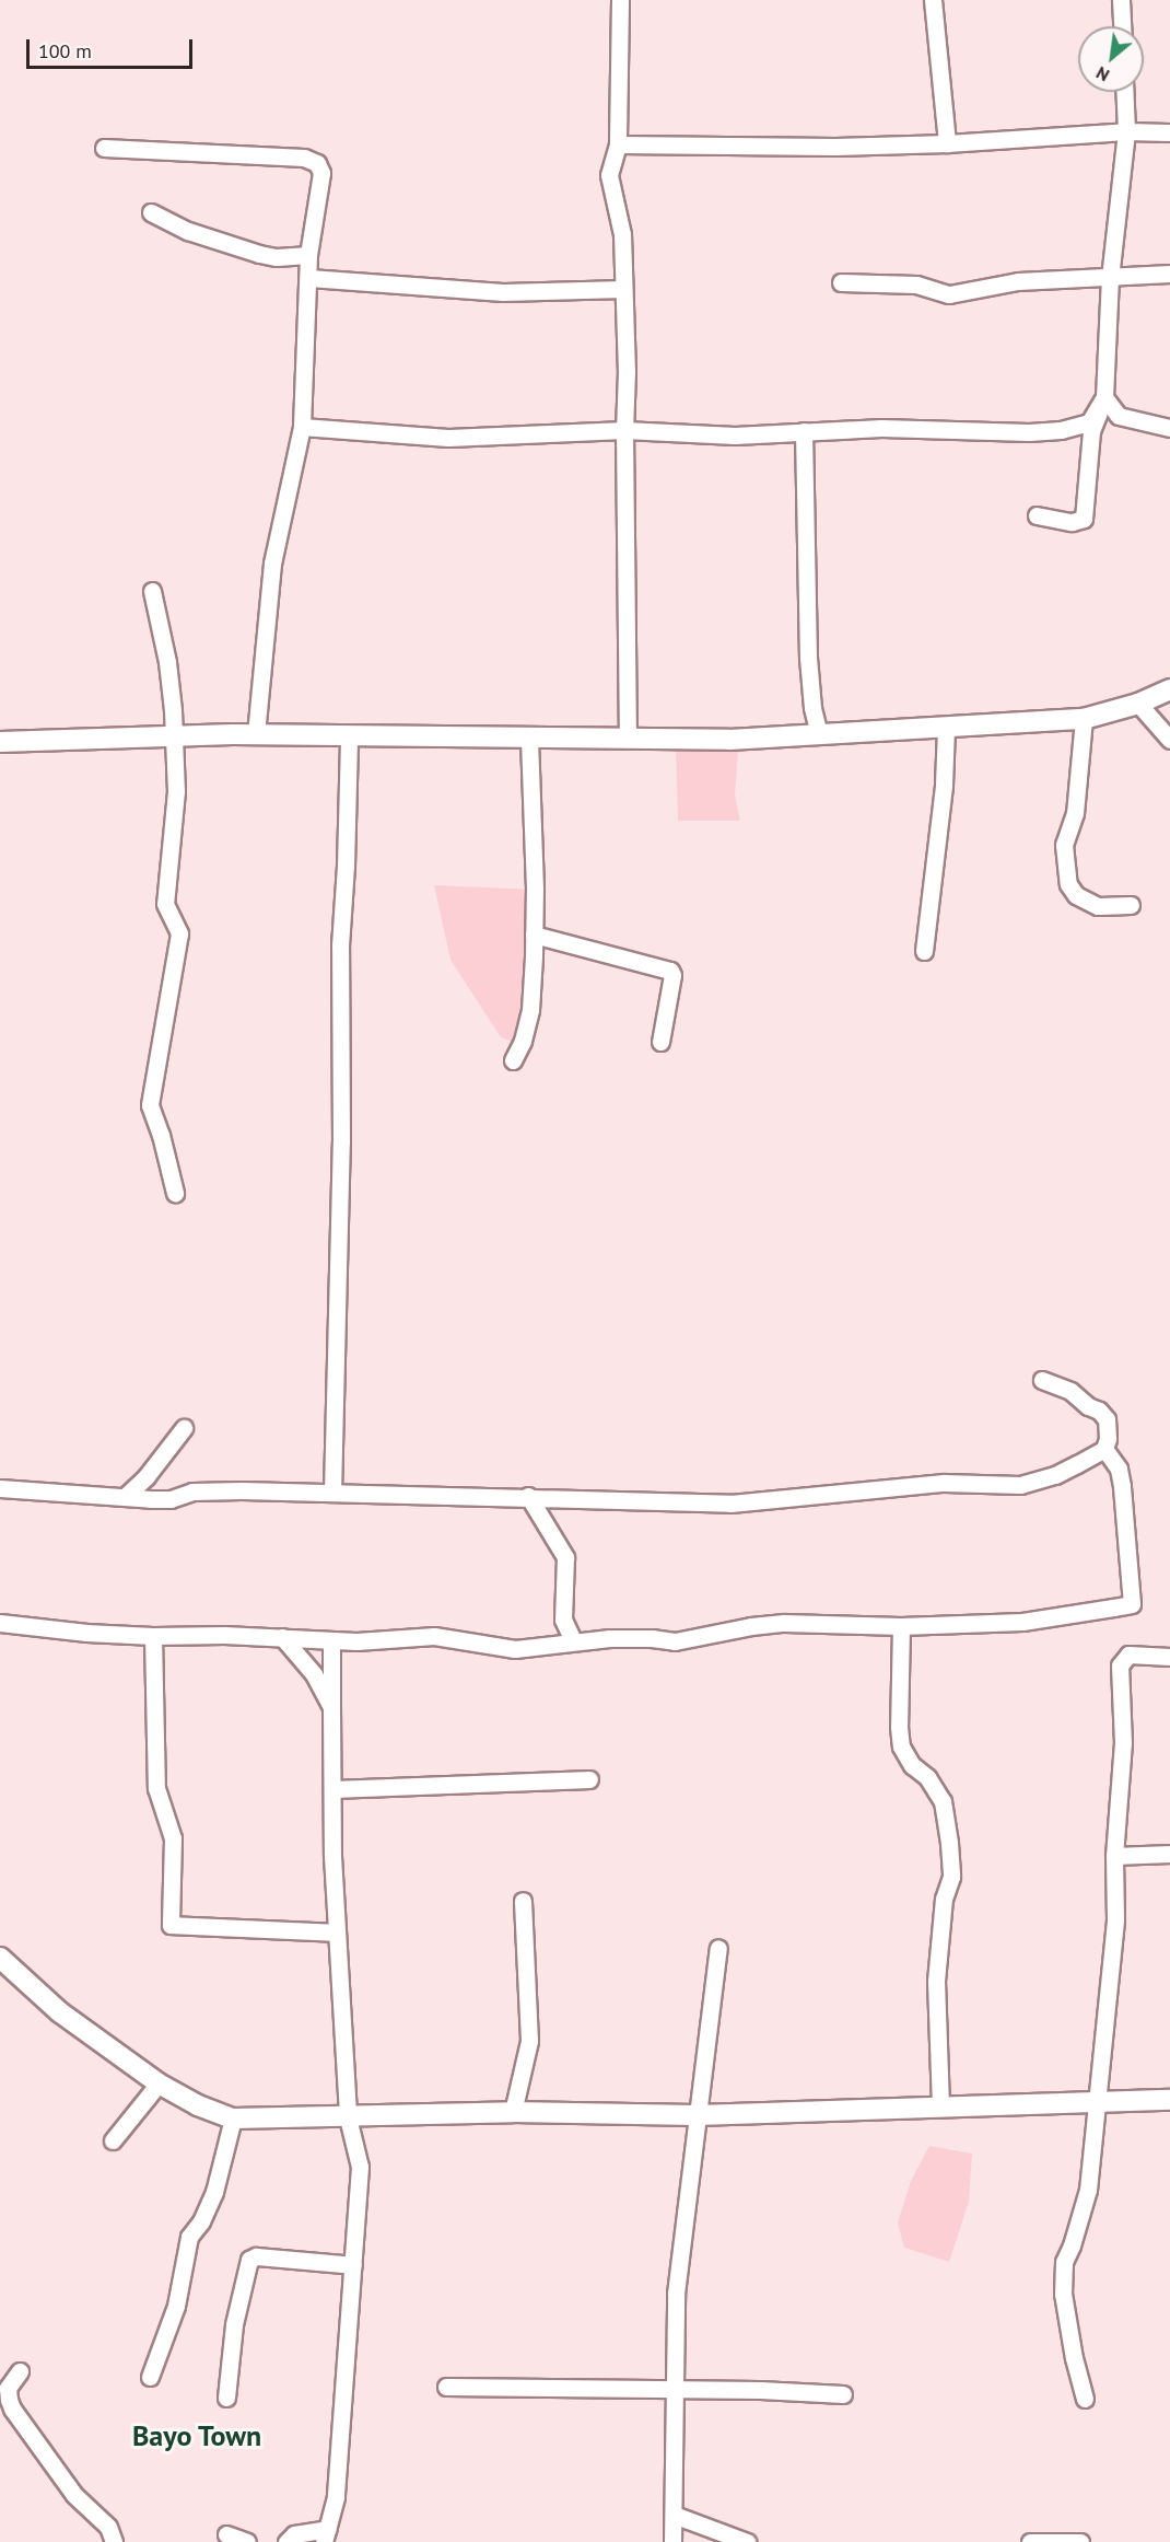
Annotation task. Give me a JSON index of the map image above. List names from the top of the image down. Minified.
{"districts":["Bayo Town"],"scale_bar":"100 m","north":"bottom left"}
